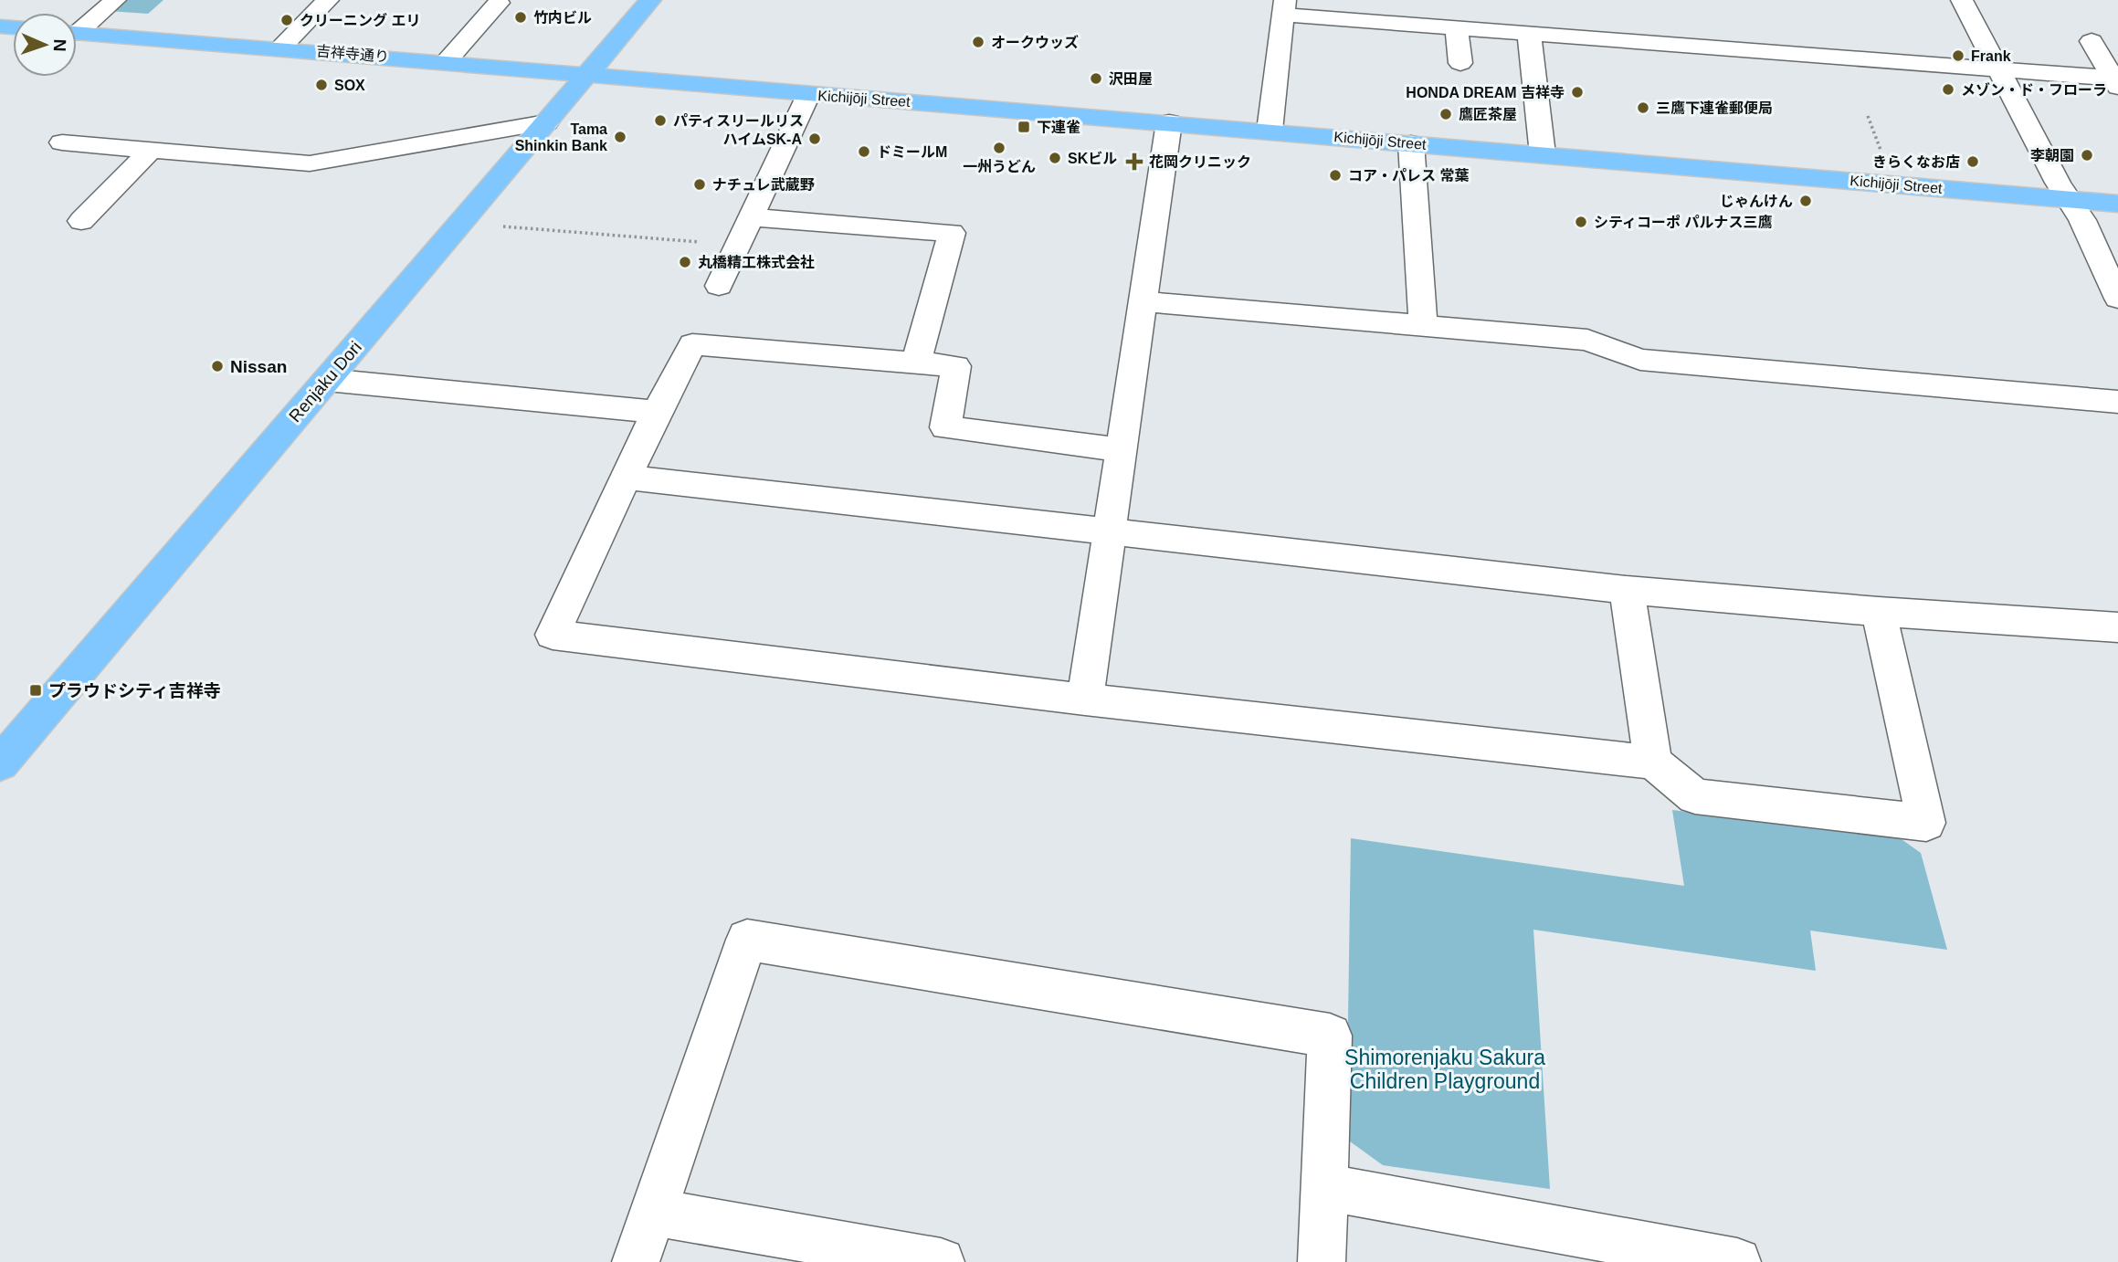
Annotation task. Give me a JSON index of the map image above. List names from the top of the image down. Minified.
{"streets":{"main road":["吉祥寺通り","Kichijōji Street","Renjaku Dori"]},"crossings":[["吉祥寺通り","Kichijōji Street"],["吉祥寺通り","Renjaku Dori"]],"parks":["Shimorenjaku Sakura Children Playground"],"places":{"other":["竹内ビル","クリーニング エリ","オークウッズ","Frank","沢田屋","SOX","メゾン・ド・フローラ","HONDA DREAM 吉祥寺","三鷹下連雀郵便局","鷹匠茶屋","パティスリールリス","Tama Shinkin Bank","ハイムSK-A","一州うどん","ドミールM","李朝園","SKビル","きらくなお店","コア・パレス 常葉","ナチュレ武蔵野","じゃんけん","シティコーポ パルナス三鷹","丸橋精工株式会社","Nissan"],"transit":["下連雀","プラウドシティ吉祥寺"],"health":["花岡クリニック"]},"north":"right"}
